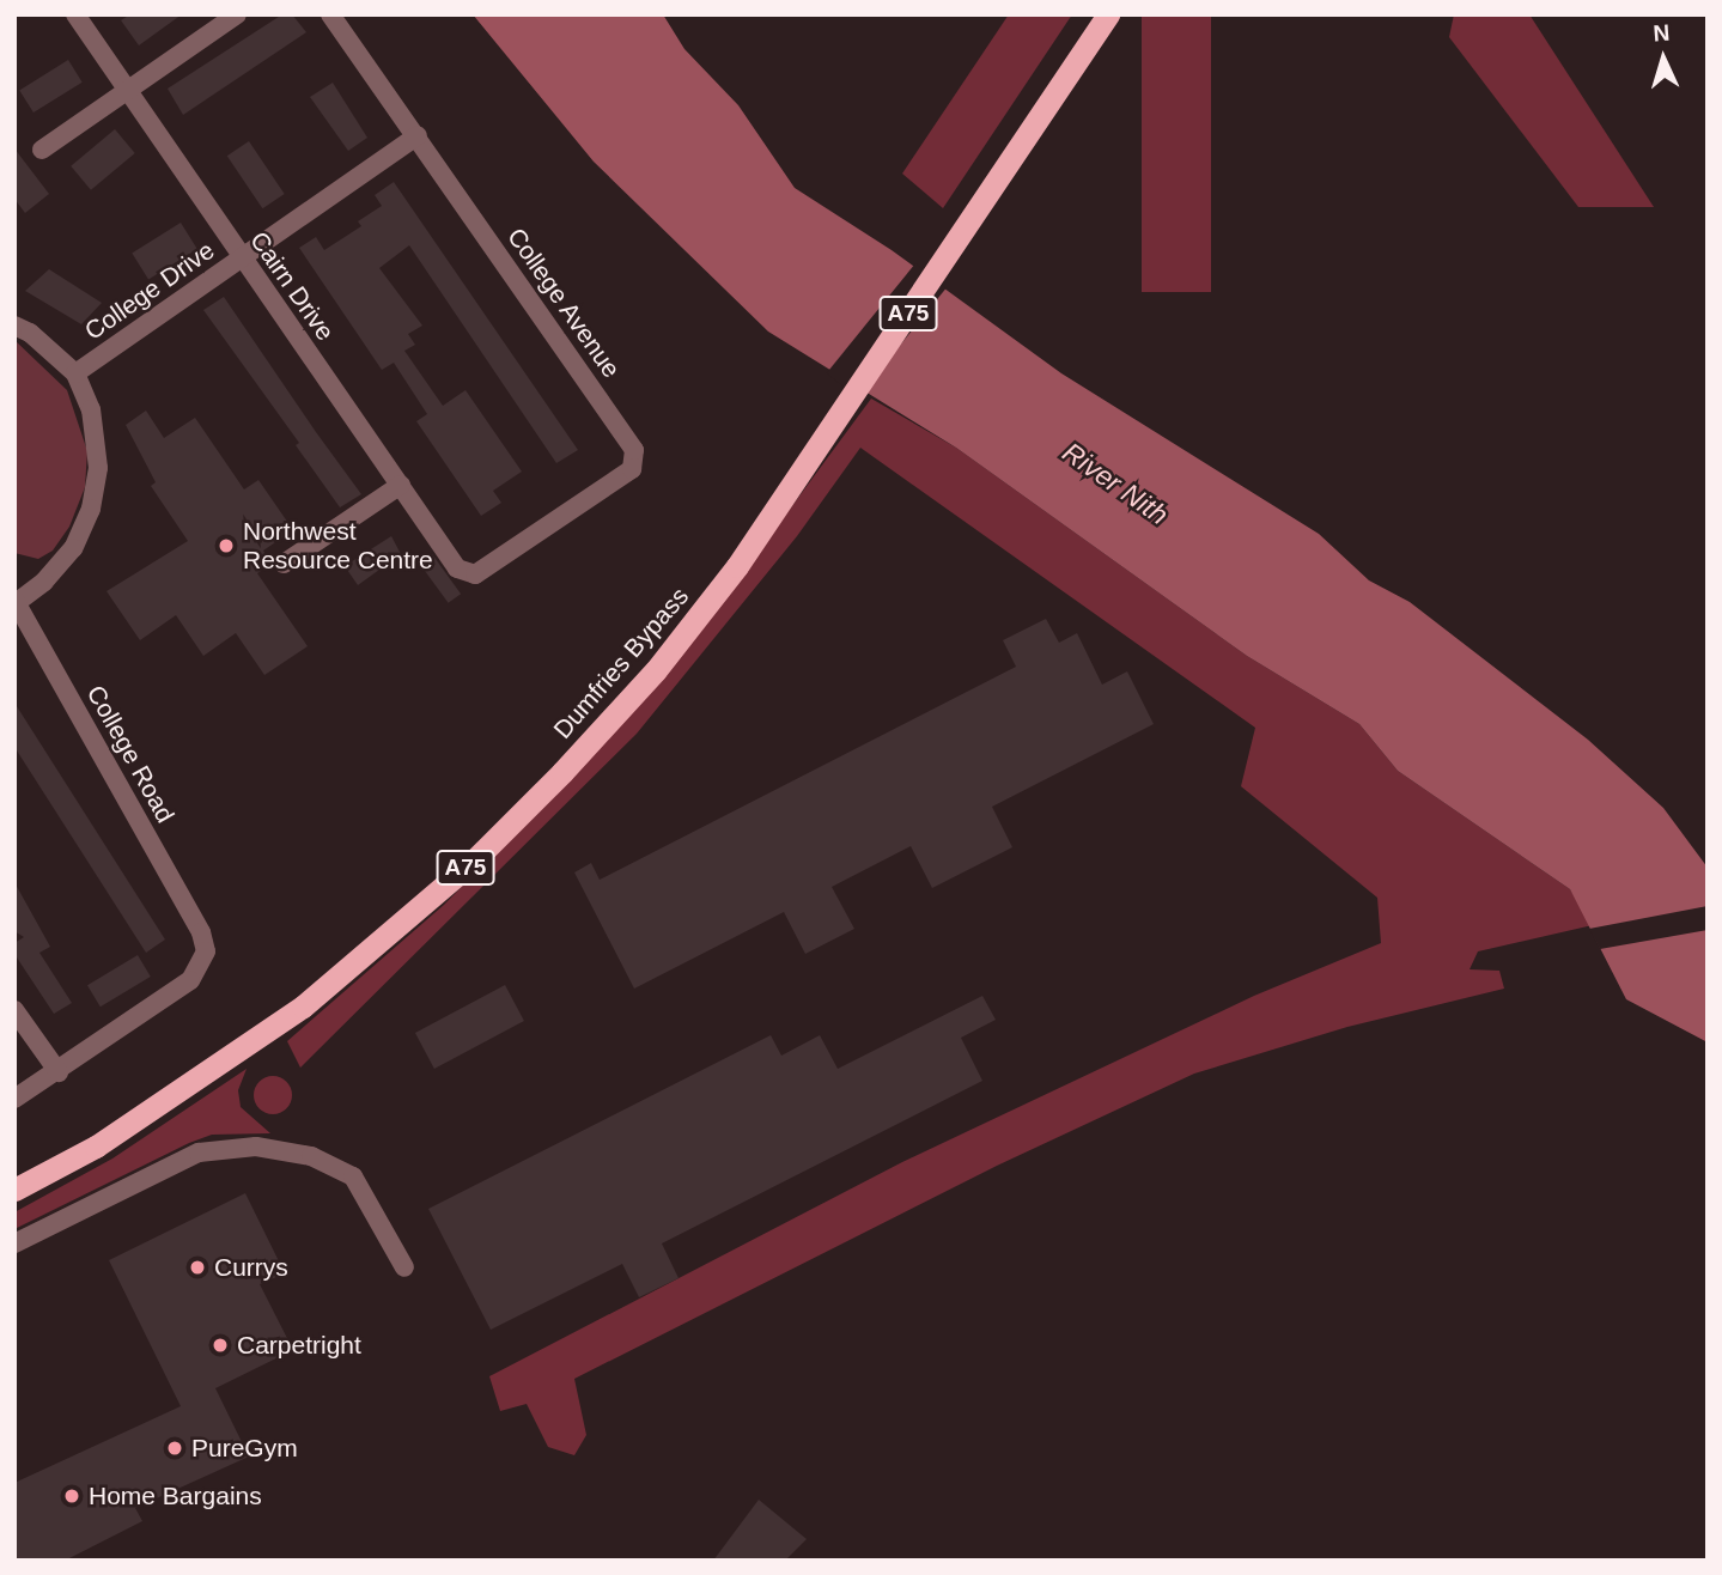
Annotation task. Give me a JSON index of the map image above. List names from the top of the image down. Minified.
{"streets":{"highway":["A75","Dumfries Bypass"],"street":["Cairn Drive","College Drive","College Avenue","College Road"]},"crossings":[["Cairn Drive","College Drive"],["Cairn Drive","College Avenue"],["College Drive","College Avenue"],["College Drive","College Road"]],"water":["River Nith"],"places":["Northwest Resource Centre","Currys","Carpetright","PureGym","Home Bargains"],"north":"top"}
